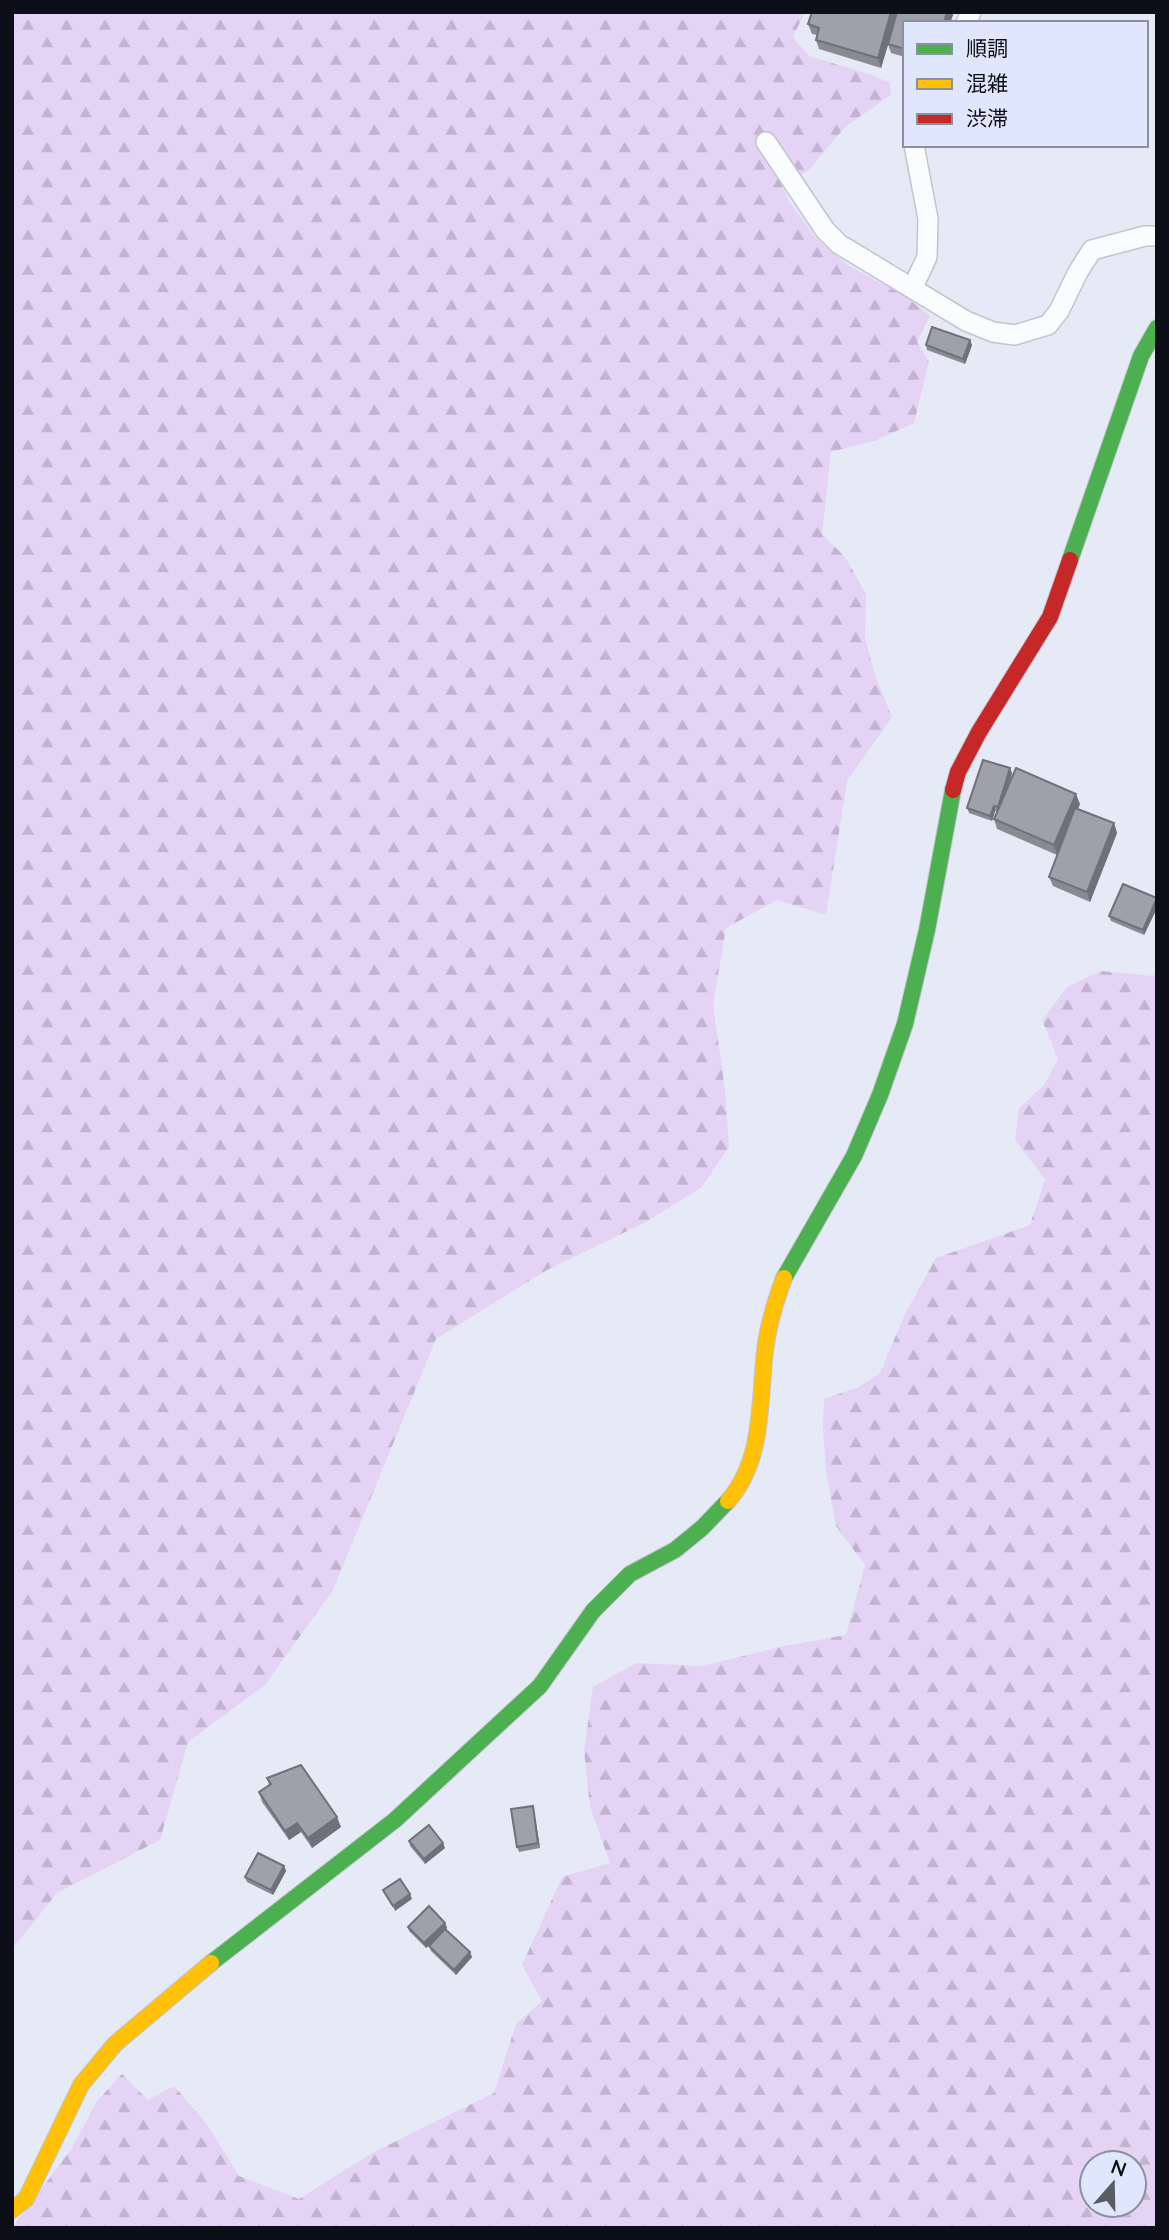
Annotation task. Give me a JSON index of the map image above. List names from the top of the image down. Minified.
{"legend":["順調","混雑","渋滞"],"north":"top"}
